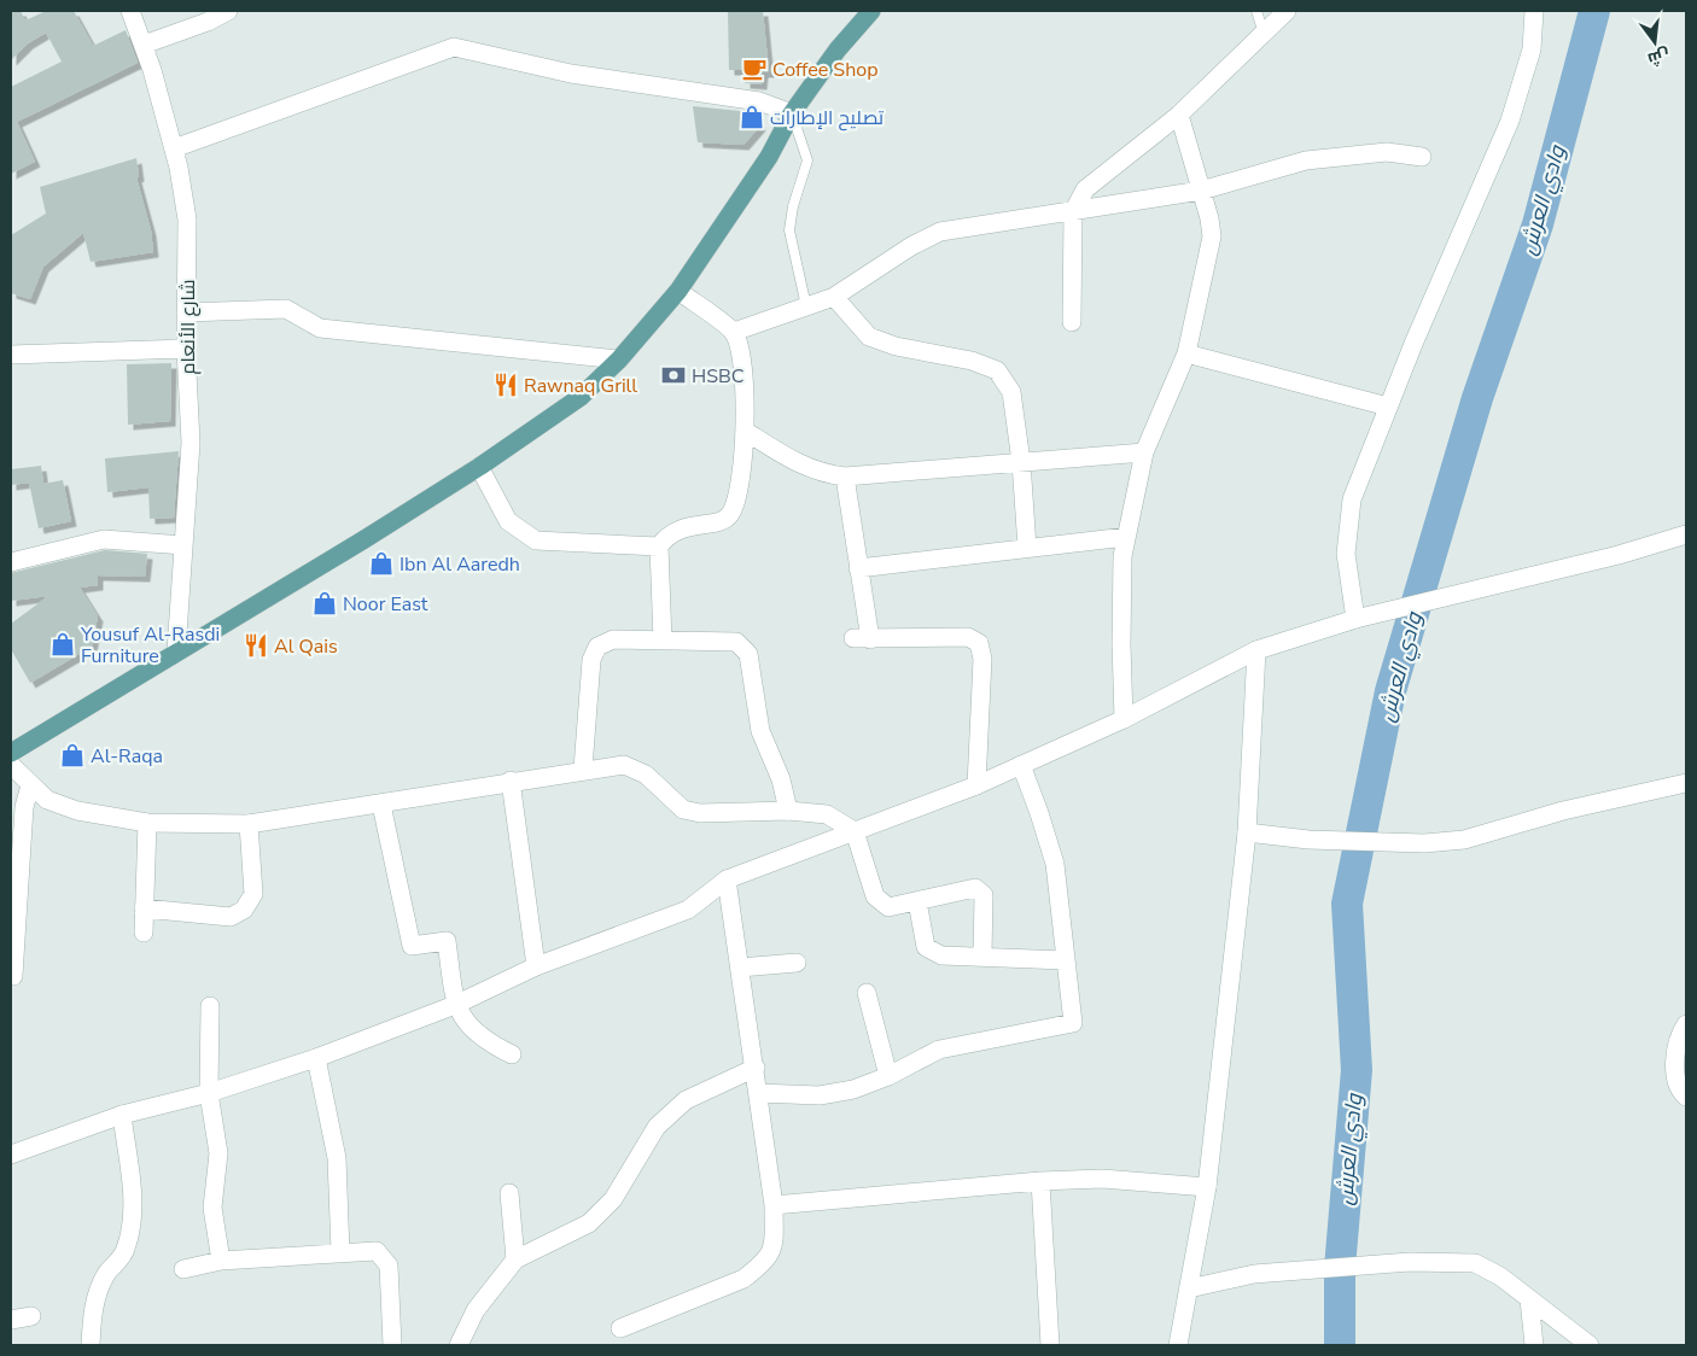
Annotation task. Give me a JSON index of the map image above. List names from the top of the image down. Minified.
{"streets":{"street":["شارع الأنعام"]},"water":["وادي العرش"],"places":{"cafe":["Coffee Shop"],"shop":["تصليح الإطارات","Ibn Al Aaredh","Noor East","Yousuf Al-Rasdi Furniture","Al-Raqa"],"bank":["HSBC"],"restaurant":["Rawnaq Grill","Al Qais"]},"north":"bottom"}
